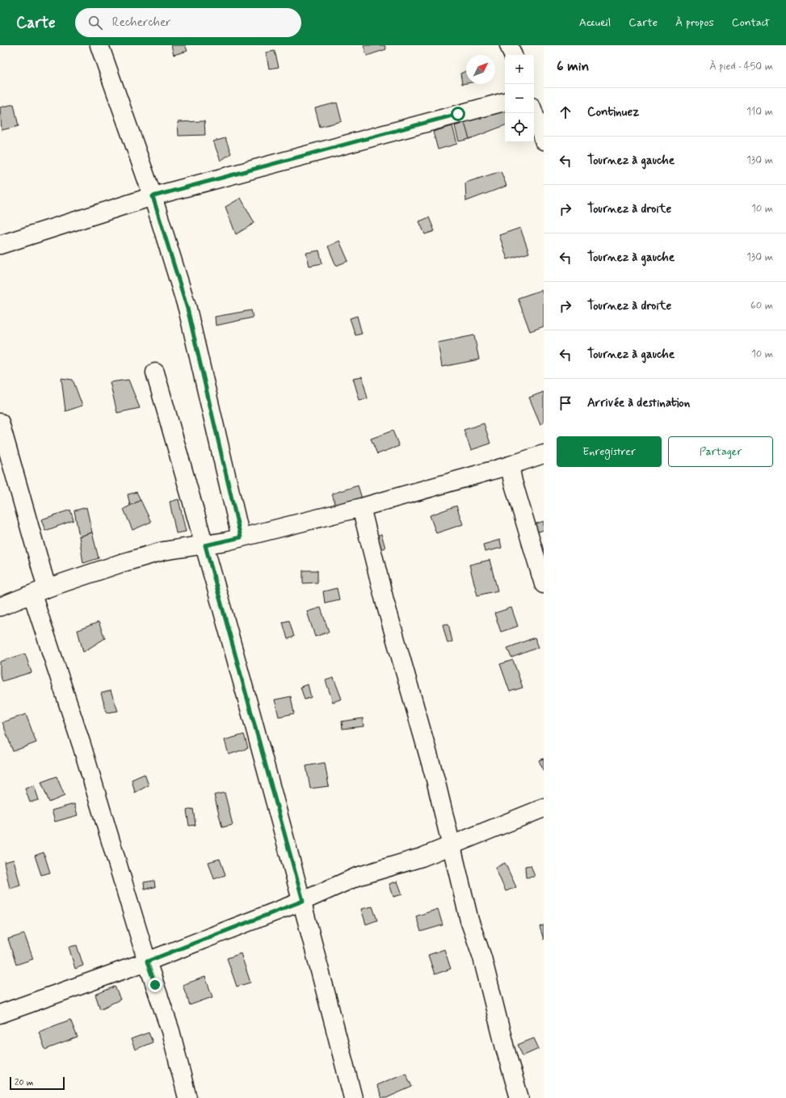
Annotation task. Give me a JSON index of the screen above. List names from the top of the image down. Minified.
{"scale_bar":"20 m","north":"top right","page":{"header":"Carte","search":"Rechercher","nav":["Accueil","Carte","À propos","Contact"],"heading":["6 min","À pied · 450 m"],"map_buttons":["+","−"],"list":[["Continuez","110 m"],["Tournez à gauche","130 m"],["Tournez à droite","10 m"],["Tournez à gauche","130 m"],["Tournez à droite","60 m"],["Tournez à gauche","10 m"],"Arrivée à destination"],"buttons":["Enregistrer","Partager"],"scale":"20 m"}}
